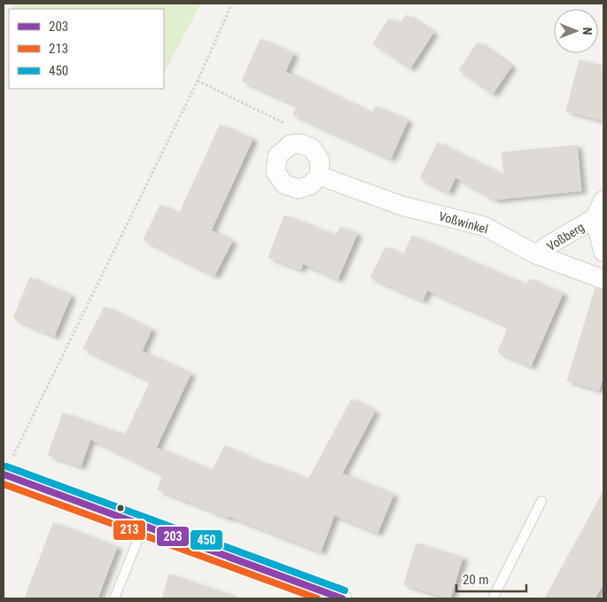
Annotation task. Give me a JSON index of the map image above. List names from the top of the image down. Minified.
{"streets":{"street":["Voßwinkel","Voßberg"]},"crossings":[["Voßwinkel","Voßberg"]],"lines":["transit line 450","transit line 203","transit line 213"],"legend":["203","213","450"],"scale_bar":"20 m","north":"right"}
